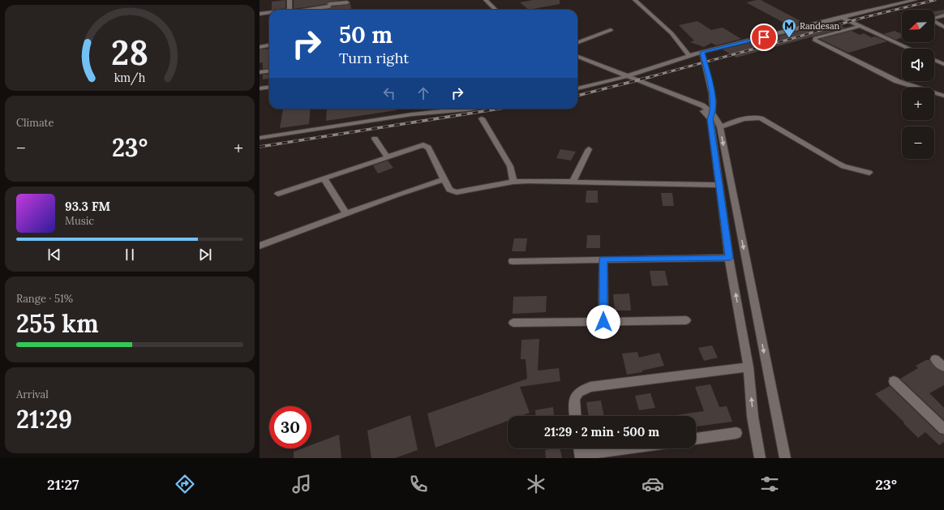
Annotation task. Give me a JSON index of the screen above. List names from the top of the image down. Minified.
{"places":{"metro station":["Randesan"]},"north":"bottom left","page":{"map_buttons":["+","−"],"turn":["50 m","Turn right"],"tile":["Climate",["Range · 51%","255 km"],["Arrival","21:29"]],"heat":["−","23°","+"],"song":["93.3 FM","Music"],"limit":"30","trip":"21:29 · 2 min · 500 m","tabs":["21:27","23°"],"gauge":["28","km/h"]}}
